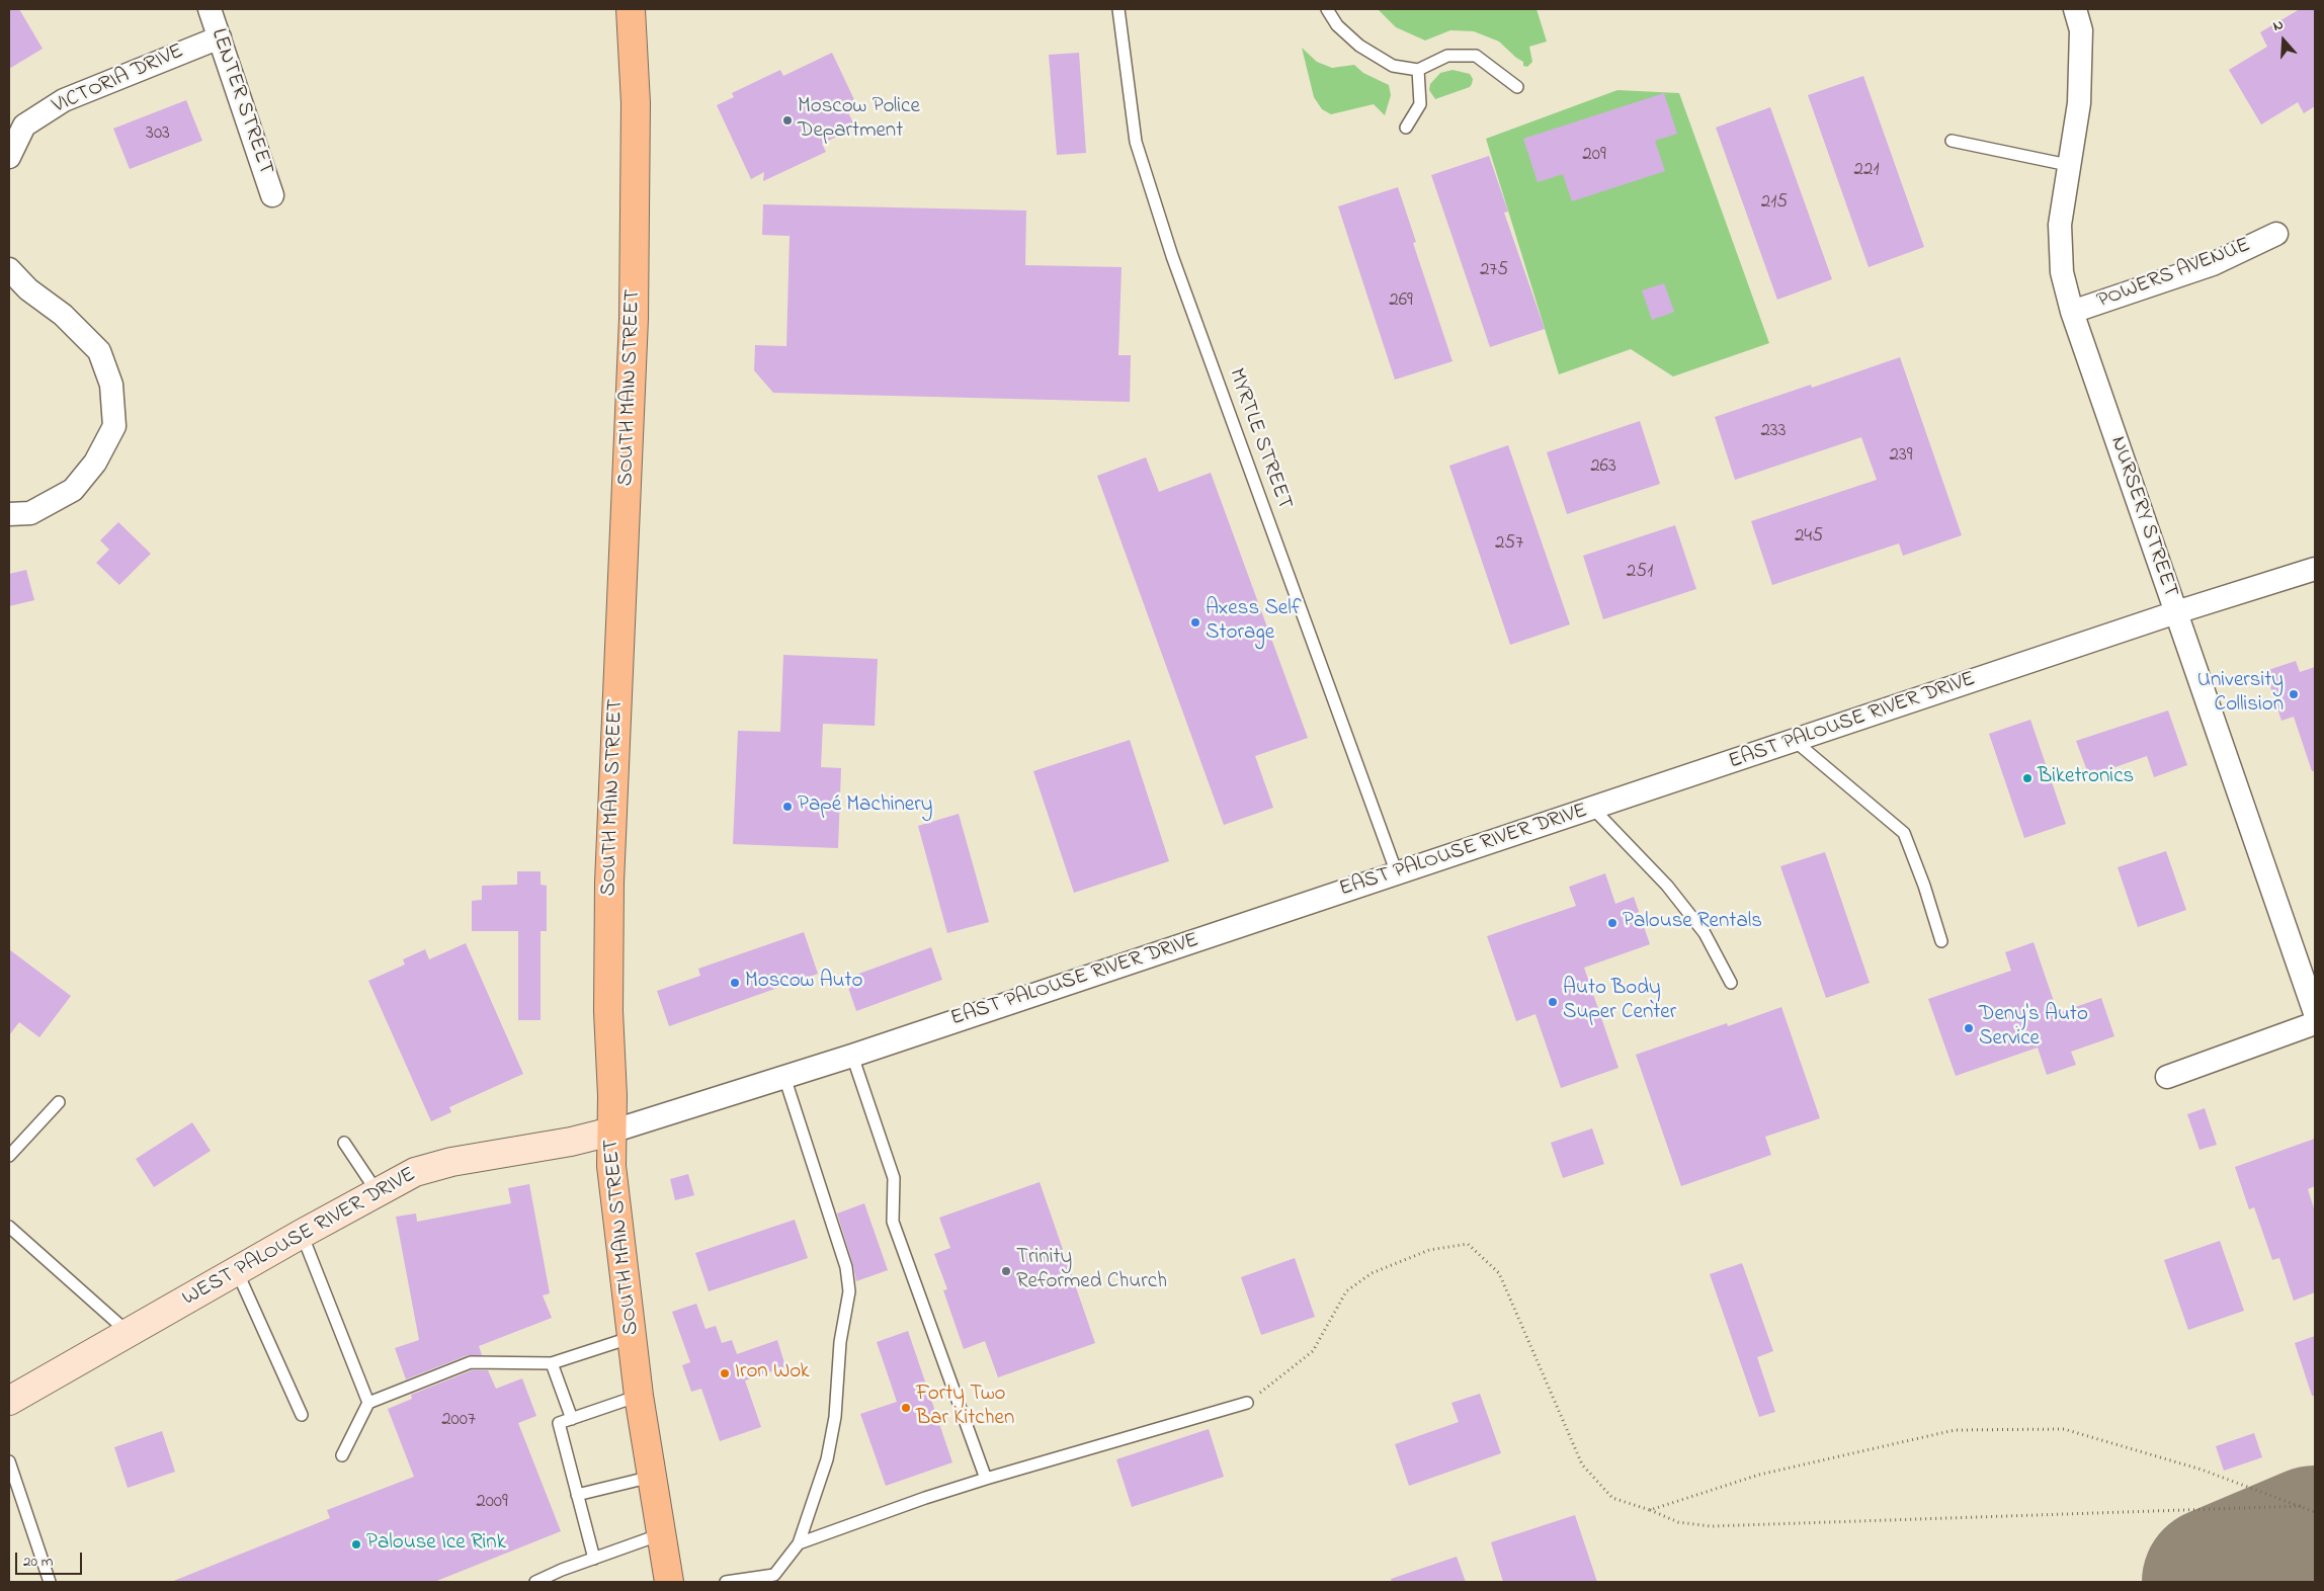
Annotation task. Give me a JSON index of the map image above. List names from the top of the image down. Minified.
{"streets":{"highway":["SOUTH MAIN STREET"],"street":["VICTORIA DRIVE","LENTER STREET","POWERS AVENUE","NURSERY STREET","EAST PALOUSE RIVER DRIVE","WEST PALOUSE RIVER DRIVE"],"lane":["MYRTLE STREET"]},"crossings":[["VICTORIA DRIVE","LENTER STREET"],["POWERS AVENUE","NURSERY STREET"],["SOUTH MAIN STREET","EAST PALOUSE RIVER DRIVE"],["SOUTH MAIN STREET","WEST PALOUSE RIVER DRIVE"],["MYRTLE STREET","EAST PALOUSE RIVER DRIVE"],["NURSERY STREET","EAST PALOUSE RIVER DRIVE"],["EAST PALOUSE RIVER DRIVE","WEST PALOUSE RIVER DRIVE"]],"places":["Moscow Police Department","Axess Self Storage","University Collision","Biketronics","Papé Machinery","Palouse Rentals","Moscow Auto","Auto Body Super Center","Deny's Auto Service","Trinity Reformed Church","Iron Wok","Forty Two Bar Kitchen","Palouse Ice Rink"],"house_numbers":["303","209","221","215","275","269","233","239","263","245","257","251","2007","2009"],"scale_bar":"20 m","north":"top"}
